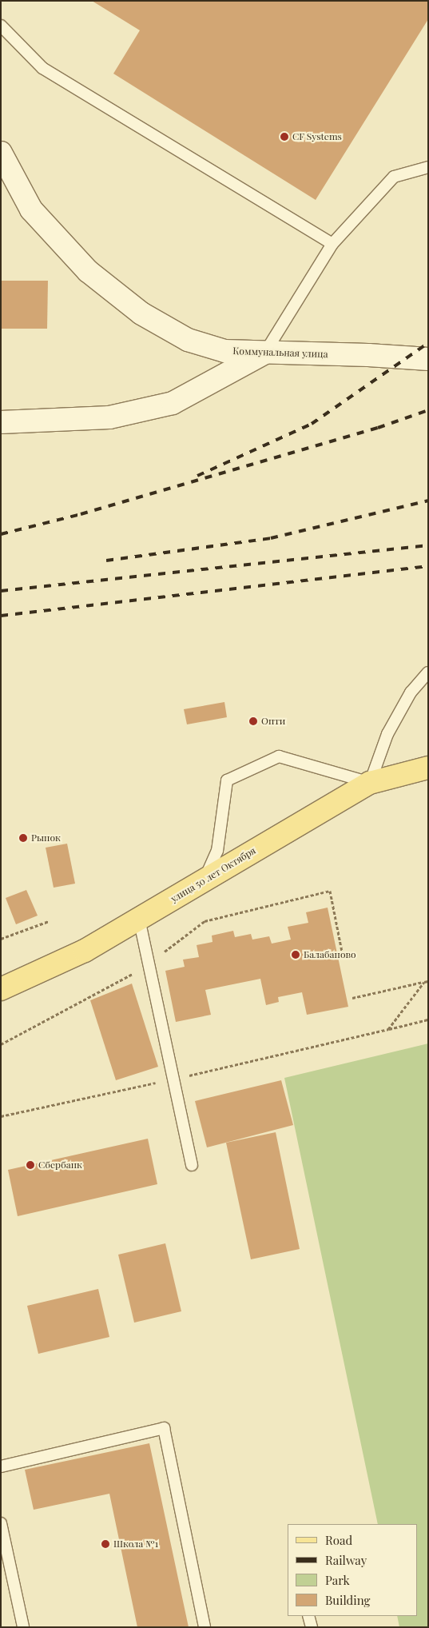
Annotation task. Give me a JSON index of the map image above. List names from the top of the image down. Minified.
{"streets":{"main road":["улица 50 лет Октября"],"street":["Коммунальная улица"]},"places":["CF Systems","Опти","Рынок","Балабаново","Сбербанк","Школа №1"],"legend":["Road","Railway","Park","Building"]}
